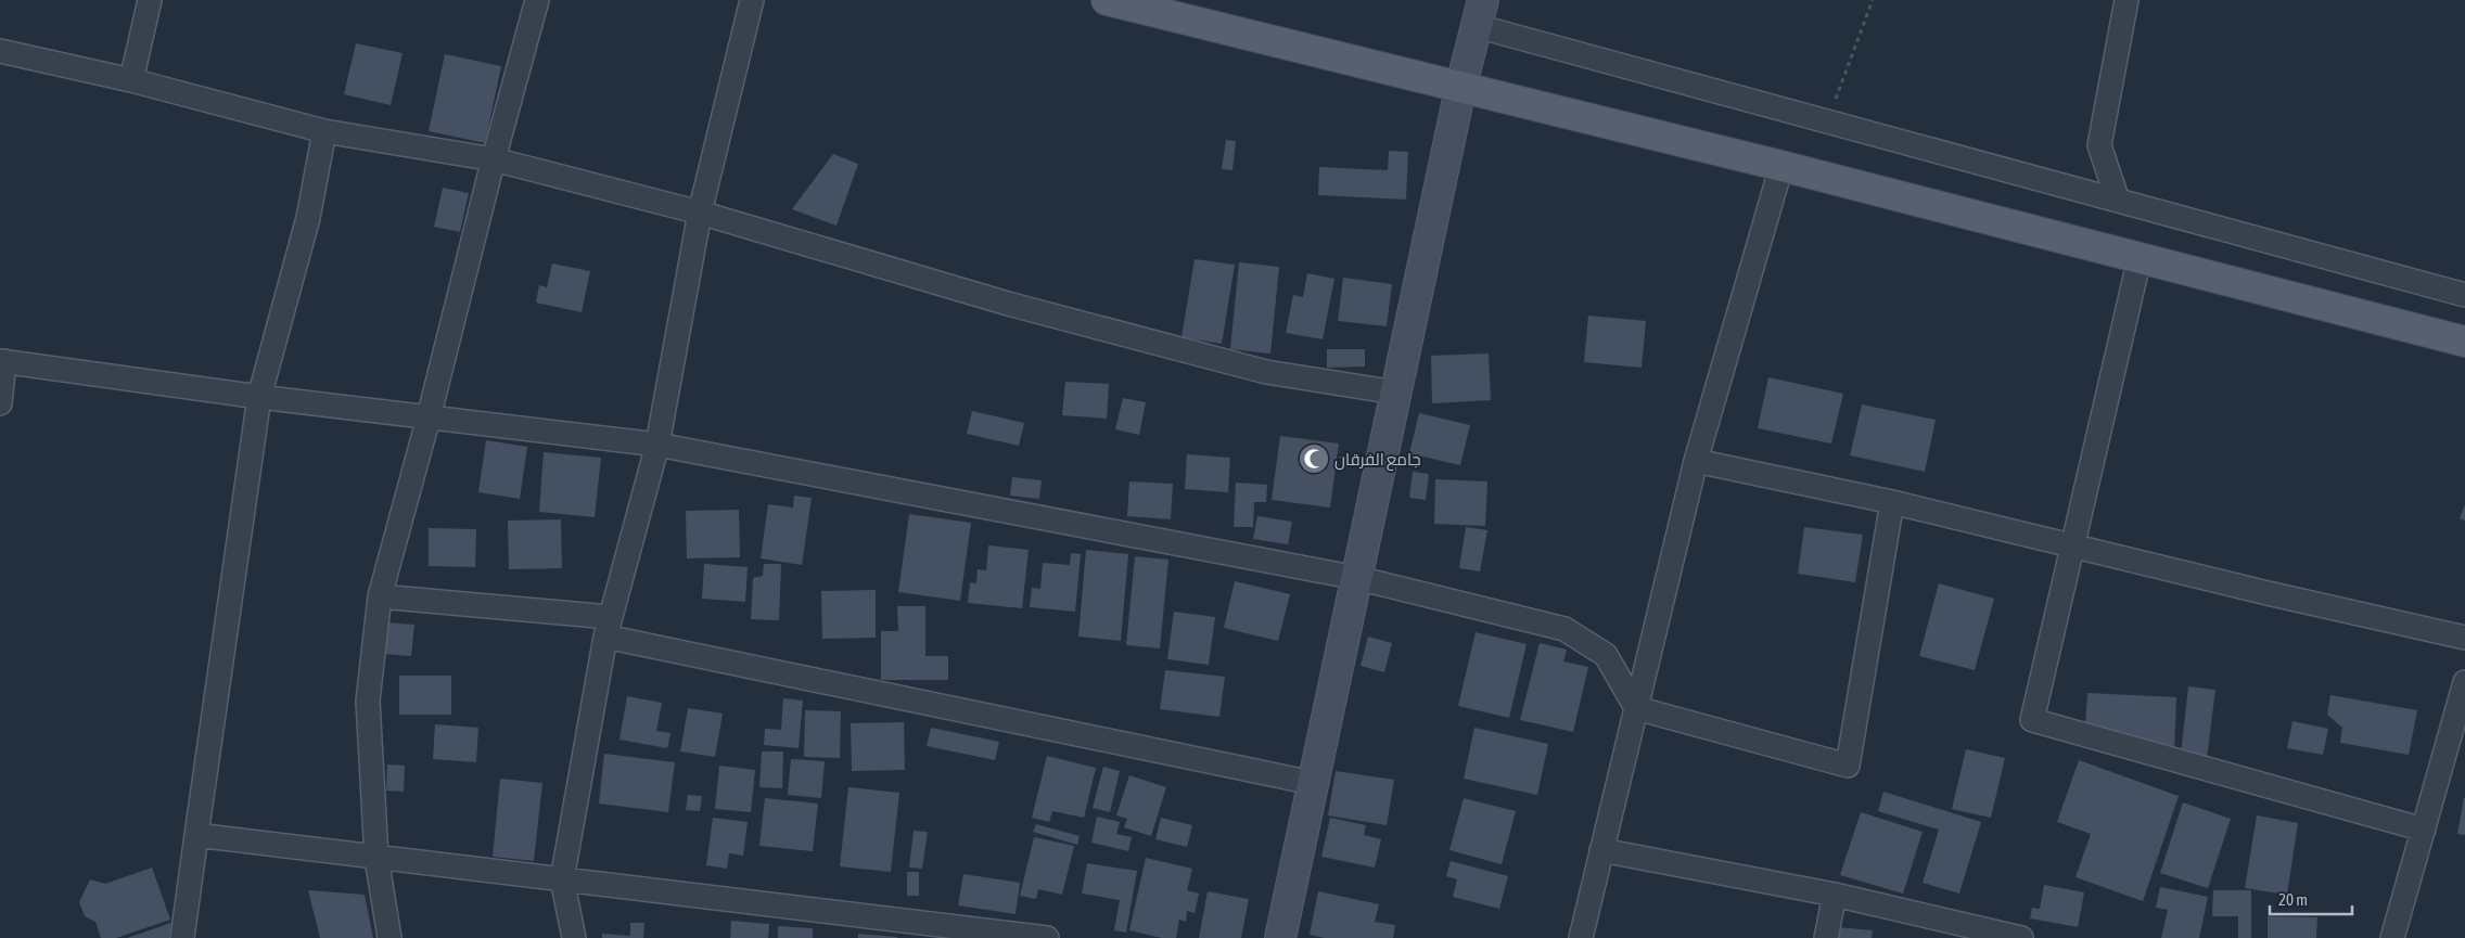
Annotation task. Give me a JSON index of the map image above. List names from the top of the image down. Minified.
{"places":{"mosque":["جامع الفرقان"]},"scale_bar":"20 m"}
